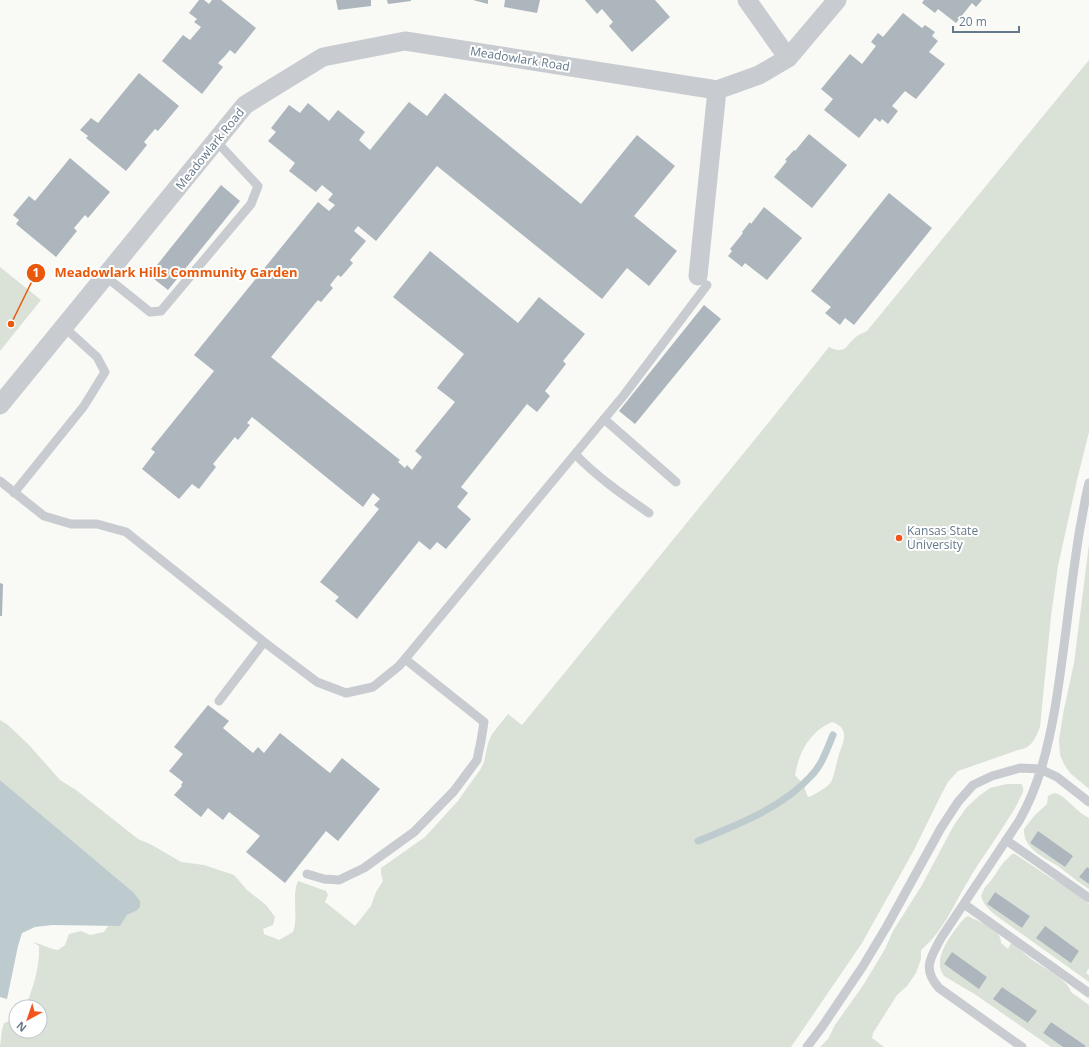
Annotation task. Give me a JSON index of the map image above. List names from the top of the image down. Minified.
{"streets":{"street":["Meadowlark Road"]},"places":["Meadowlark Hills Community Garden","Kansas State University"],"scale_bar":"20 m","north":"bottom left"}
